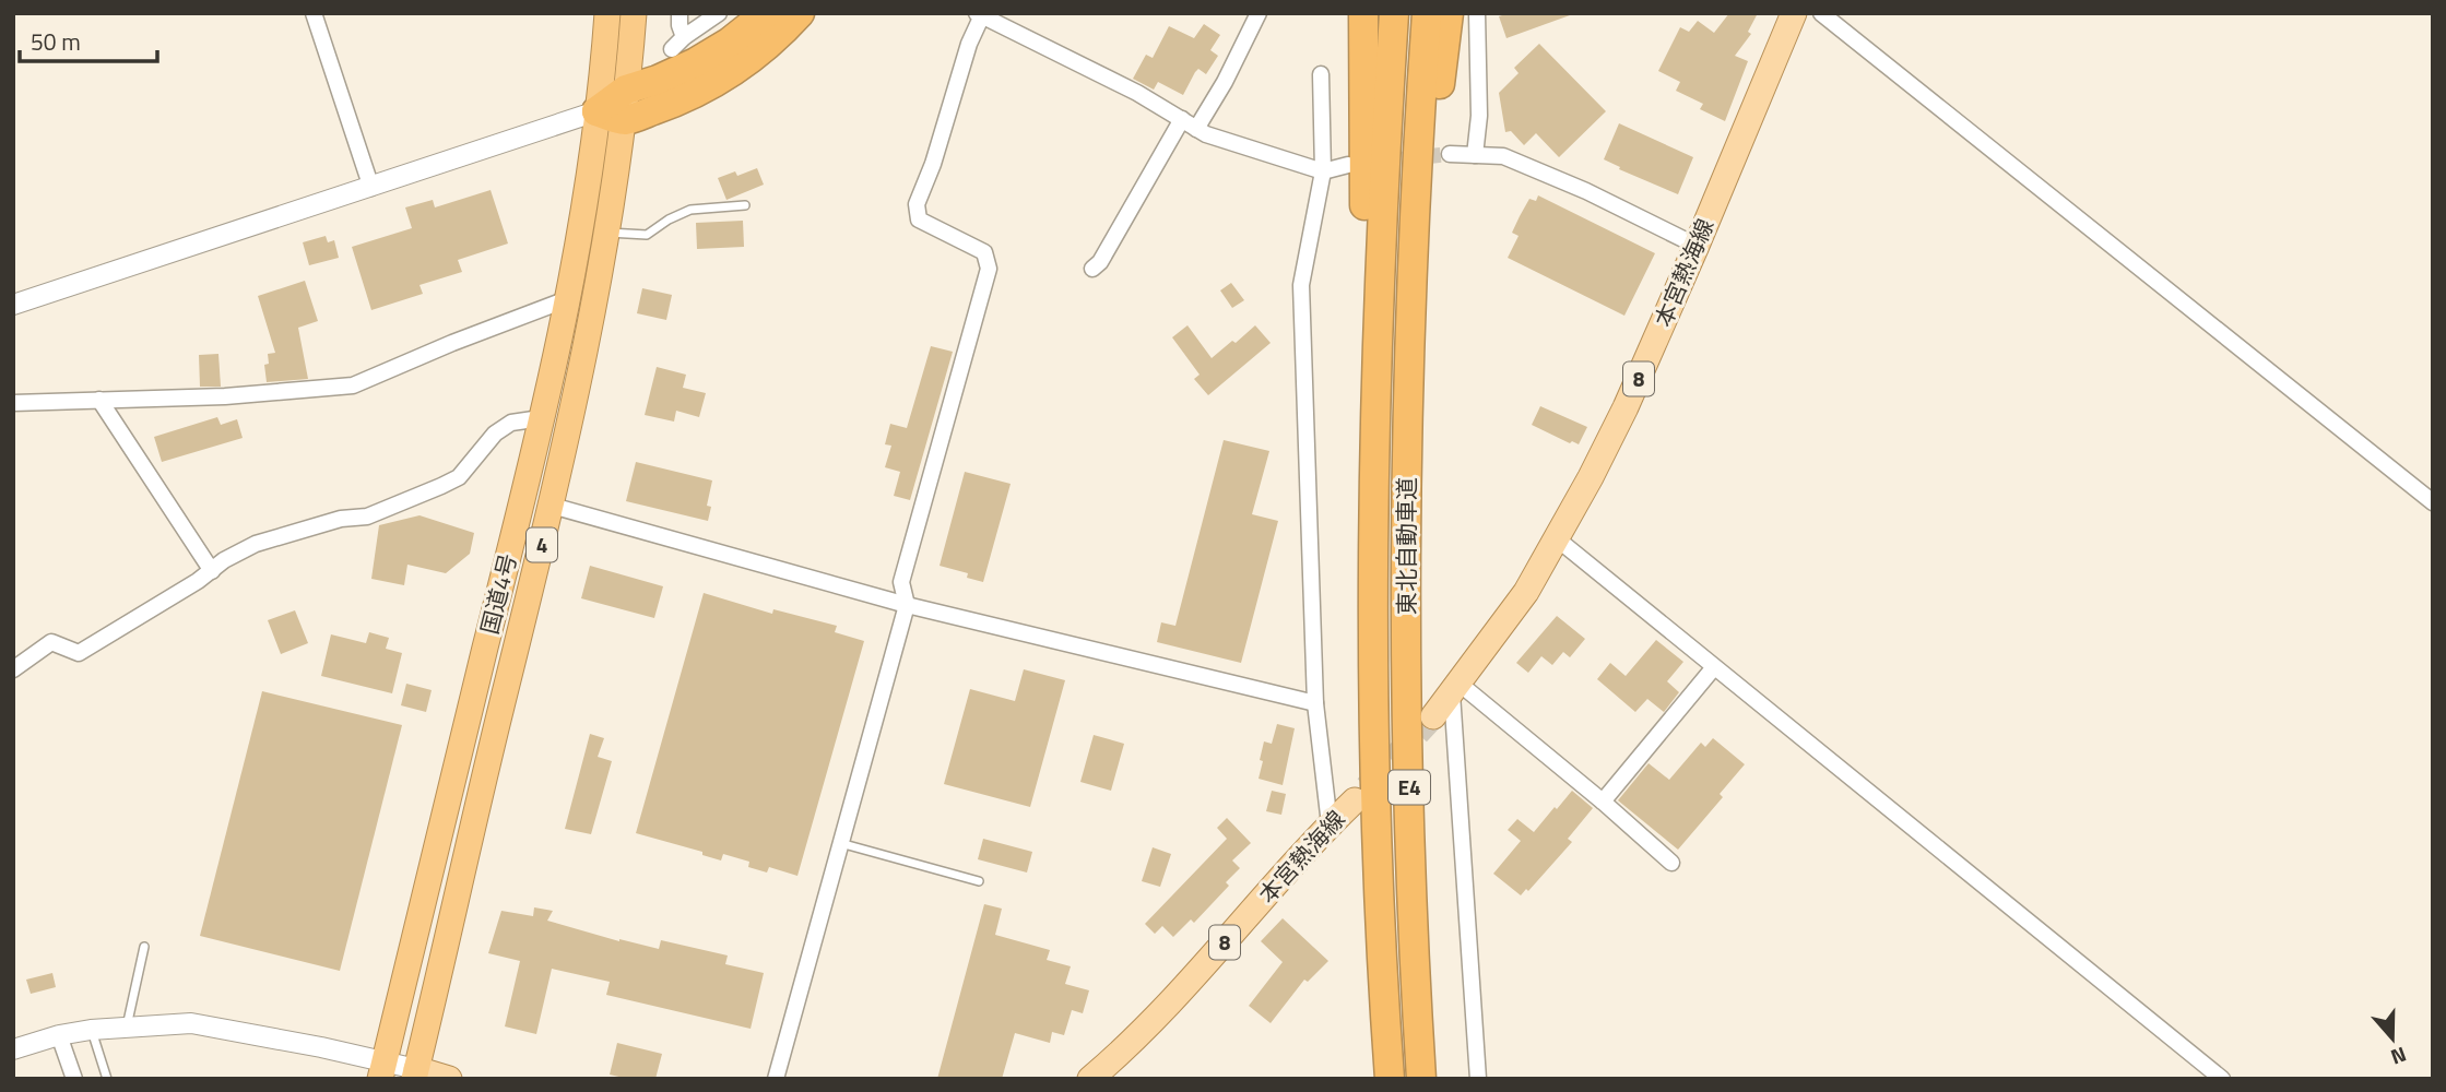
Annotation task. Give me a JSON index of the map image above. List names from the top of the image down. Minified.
{"streets":{"highway":["4","東北自動車道","国道4号","E4"],"main road":["本宮熱海線","8"]},"scale_bar":"50 m","north":"bottom"}
